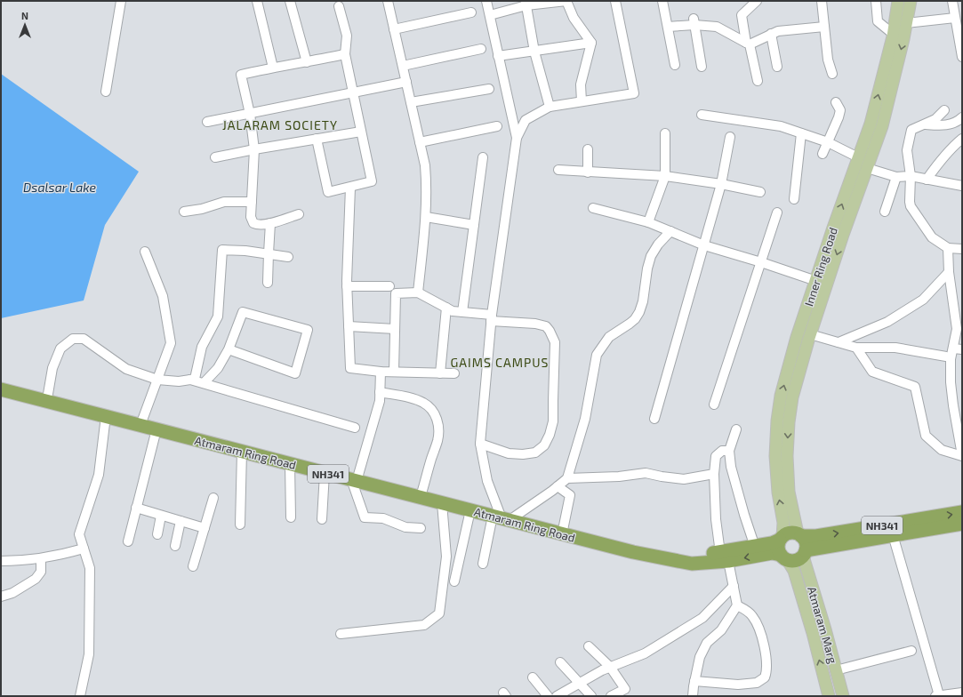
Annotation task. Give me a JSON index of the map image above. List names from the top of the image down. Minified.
{"streets":{"highway":["Atmaram Ring Road","NH341"],"main road":["Inner Ring Road","Atmaram Marg"]},"crossings":[["Inner Ring Road","Atmaram Ring Road"],["Inner Ring Road","NH341"],["Inner Ring Road","Atmaram Marg"],["Atmaram Ring Road","NH341"],["Atmaram Ring Road","Atmaram Marg"],["NH341","Atmaram Marg"]],"districts":["JALARAM SOCIETY","GAIMS CAMPUS"],"water":["Dsalsar Lake"],"north":"top"}
